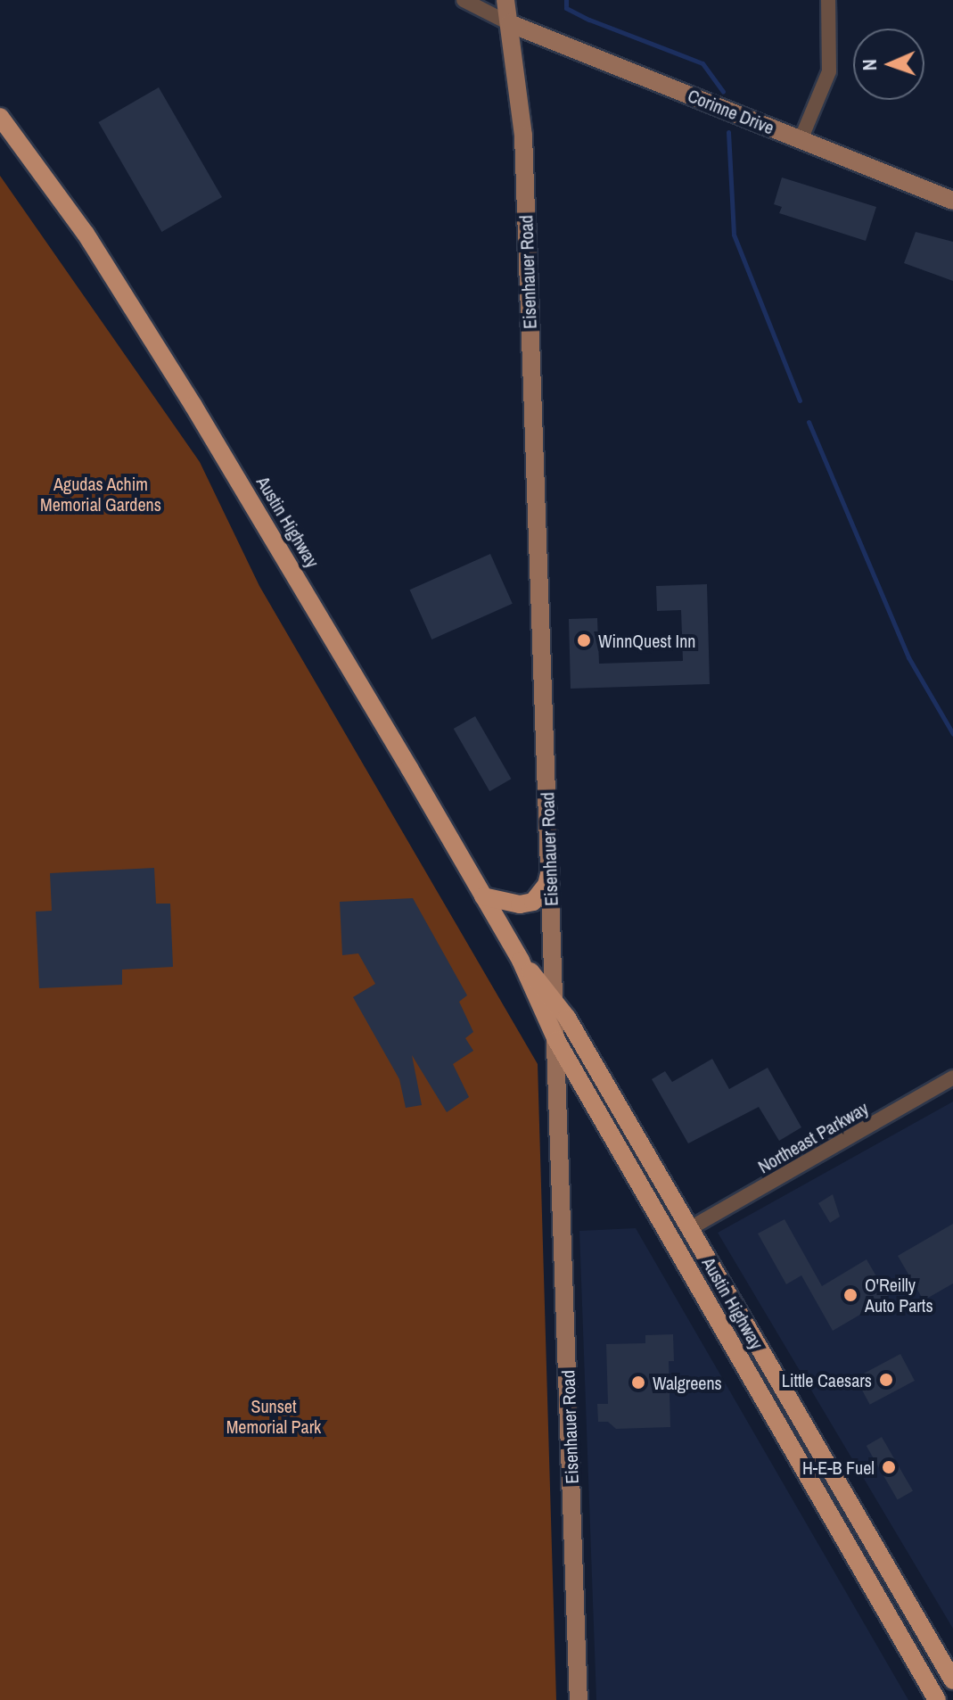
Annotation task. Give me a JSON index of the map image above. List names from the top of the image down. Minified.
{"streets":{"main road":["Corinne Drive","Eisenhauer Road","Austin Highway"],"street":["Northeast Parkway"]},"crossings":[["Corinne Drive","Eisenhauer Road"],["Eisenhauer Road","Austin Highway"],["Austin Highway","Northeast Parkway"]],"parks":["Agudas Achim Memorial Gardens","Sunset Memorial Park"],"places":["WinnQuest Inn","O'Reilly Auto Parts","Little Caesars","Walgreens","H-E-B Fuel"],"north":"left"}
